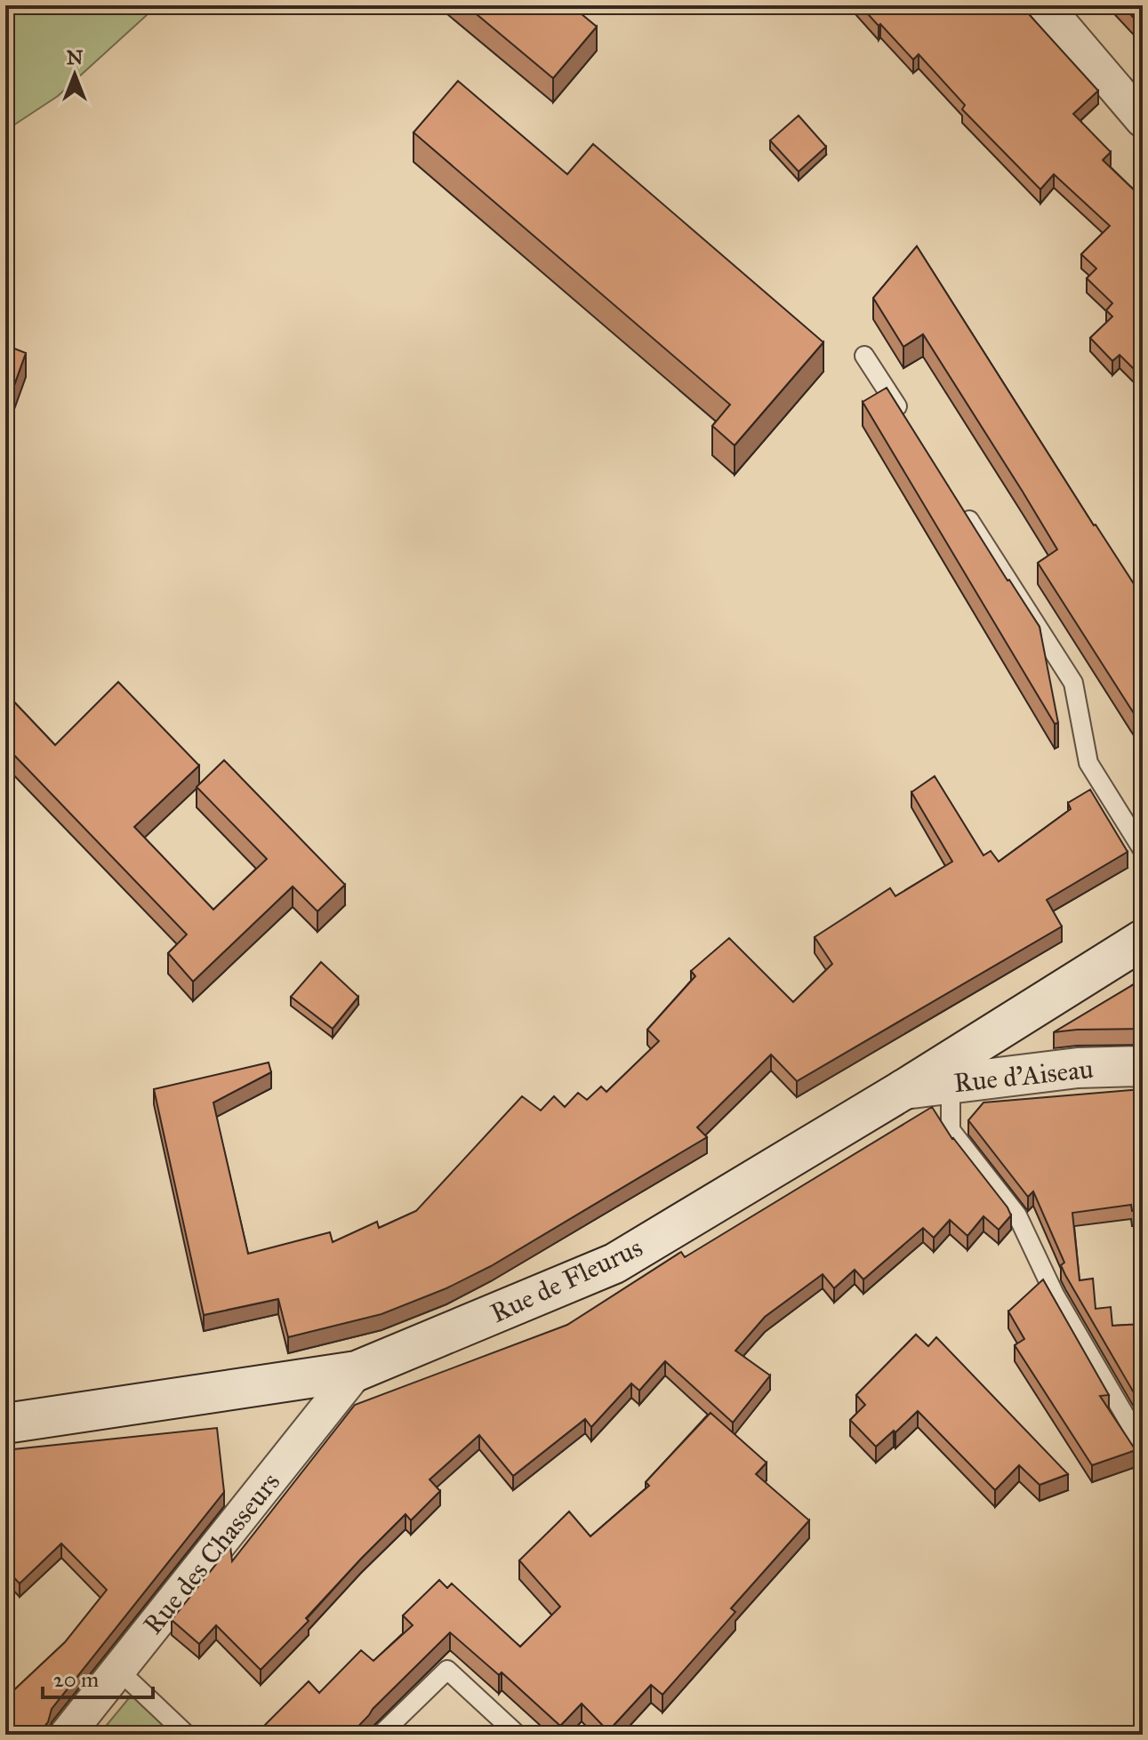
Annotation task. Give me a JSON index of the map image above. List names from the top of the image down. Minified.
{"streets":{"main road":["Rue d'Aiseau","Rue de Fleurus"],"street":["Rue des Chasseurs"]},"crossings":[["Rue d'Aiseau","Rue de Fleurus"],["Rue de Fleurus","Rue des Chasseurs"]],"scale_bar":"20 m","north":"top"}
